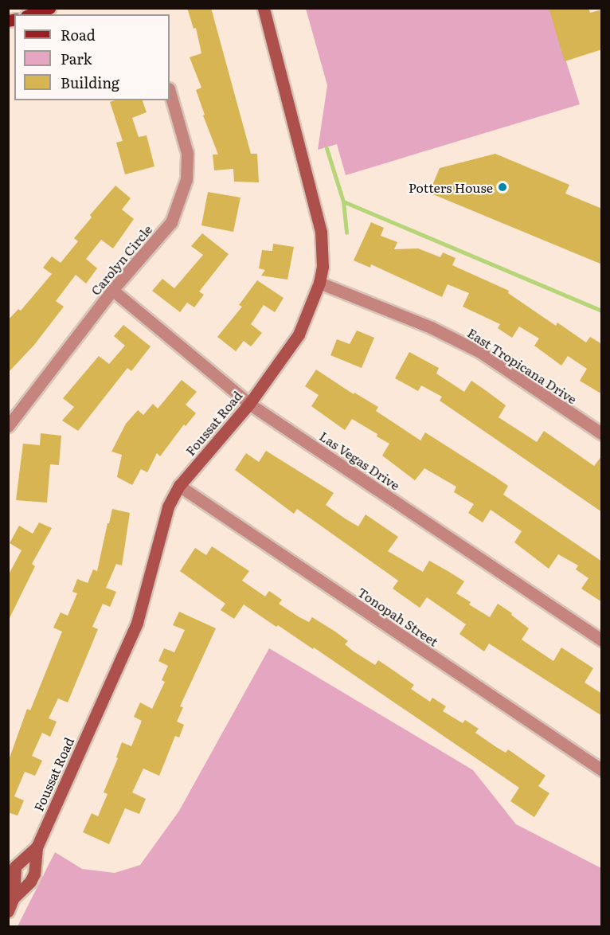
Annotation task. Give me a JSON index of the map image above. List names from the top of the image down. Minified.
{"streets":{"main road":["Foussat Road"],"street":["Carolyn Circle","East Tropicana Drive","Las Vegas Drive","Tonopah Street"]},"crossings":[["Carolyn Circle","Las Vegas Drive"],["East Tropicana Drive","Foussat Road"],["Foussat Road","Las Vegas Drive"],["Foussat Road","Tonopah Street"]],"places":["Potters House"],"legend":["Road","Park","Building"]}
